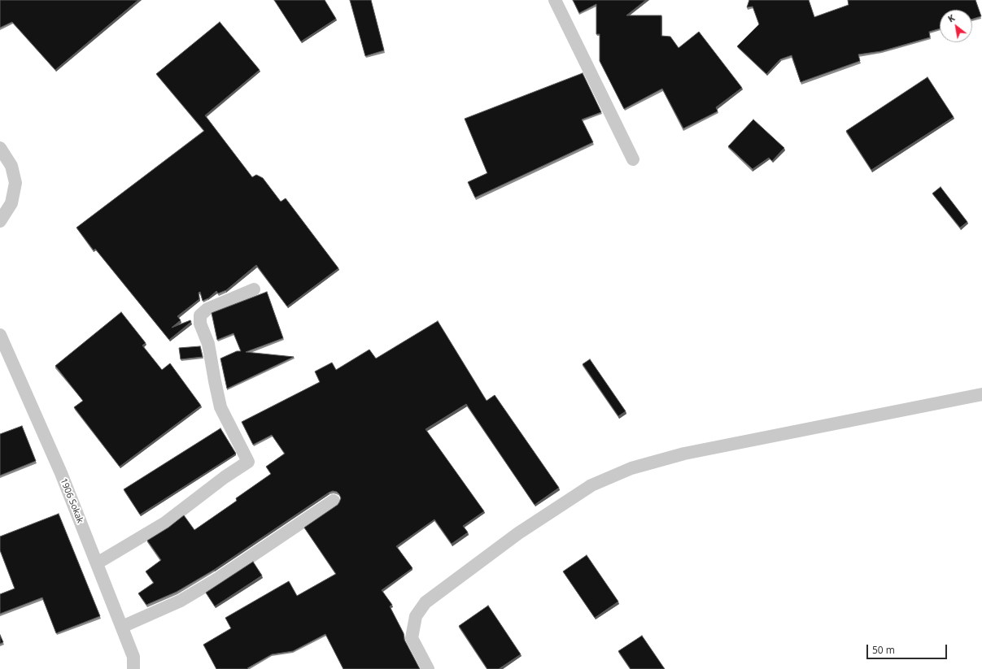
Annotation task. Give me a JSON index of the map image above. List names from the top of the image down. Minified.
{"streets":{"street":["1906 Sokak"]},"scale_bar":"50 m","north":"top left"}
